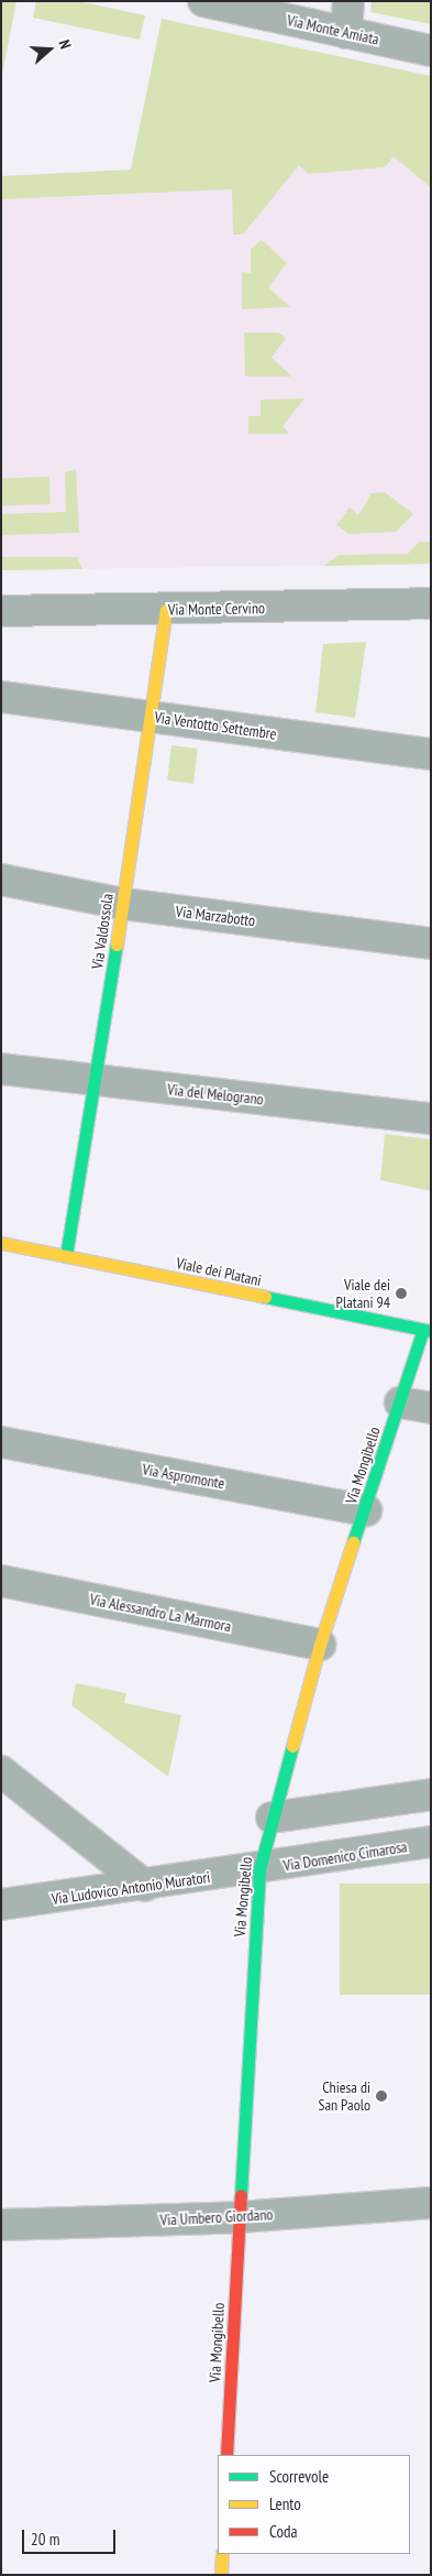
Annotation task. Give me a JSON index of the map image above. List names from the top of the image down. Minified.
{"streets":{"street":["Via Monte Amiata","Via Monte Cervino","Via Ventotto Settembre","Via Marzabotto","Via Valdossola","Via del Melograno","Viale dei Platani","Via Mongibello","Via Aspromonte","Via Alessandro La Marmora","Via Domenico Cimarosa","Via Ludovico Antonio Muratori","Via Umbero Giordano"]},"crossings":[["Via Monte Cervino","Via Valdossola"],["Via Ventotto Settembre","Via Valdossola"],["Via Marzabotto","Via Valdossola"],["Via Valdossola","Via del Melograno"],["Via Valdossola","Viale dei Platani"],["Viale dei Platani","Via Mongibello"],["Via Mongibello","Via Aspromonte"],["Via Mongibello","Via Alessandro La Marmora"],["Via Mongibello","Via Domenico Cimarosa"],["Via Mongibello","Via Ludovico Antonio Muratori"],["Via Mongibello","Via Umbero Giordano"],["Via Domenico Cimarosa","Via Ludovico Antonio Muratori"]],"places":["Viale dei Platani 94","Chiesa di San Paolo"],"legend":["Scorrevole","Lento","Coda"],"scale_bar":"20 m","north":"right"}
